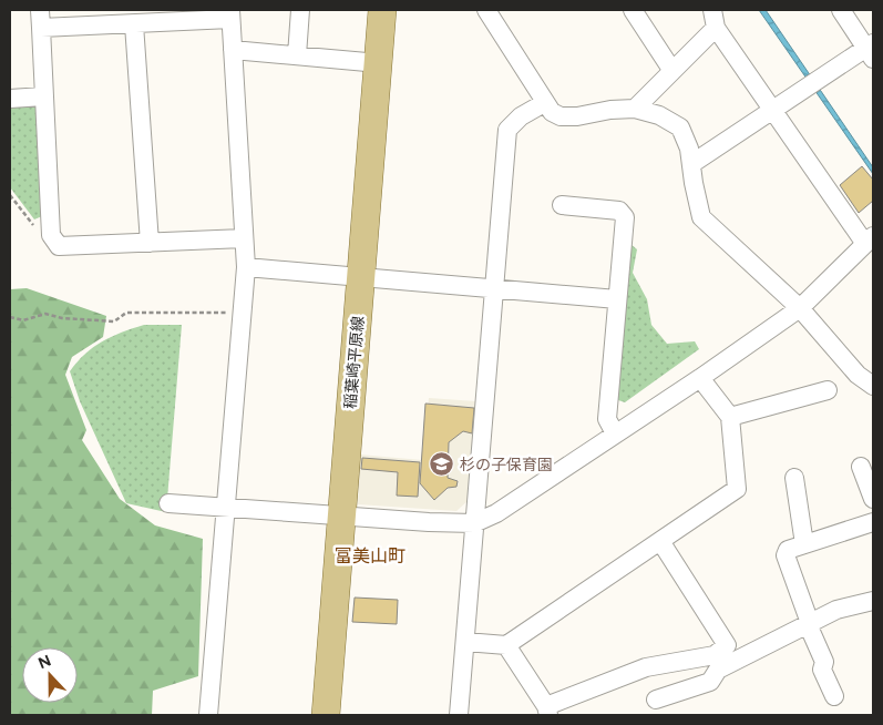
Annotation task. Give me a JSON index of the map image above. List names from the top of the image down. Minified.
{"streets":{"main road":["稲葉崎平原線"]},"districts":["富美山町"],"places":{"school or university":["杉の子保育園"]},"north":"top"}
